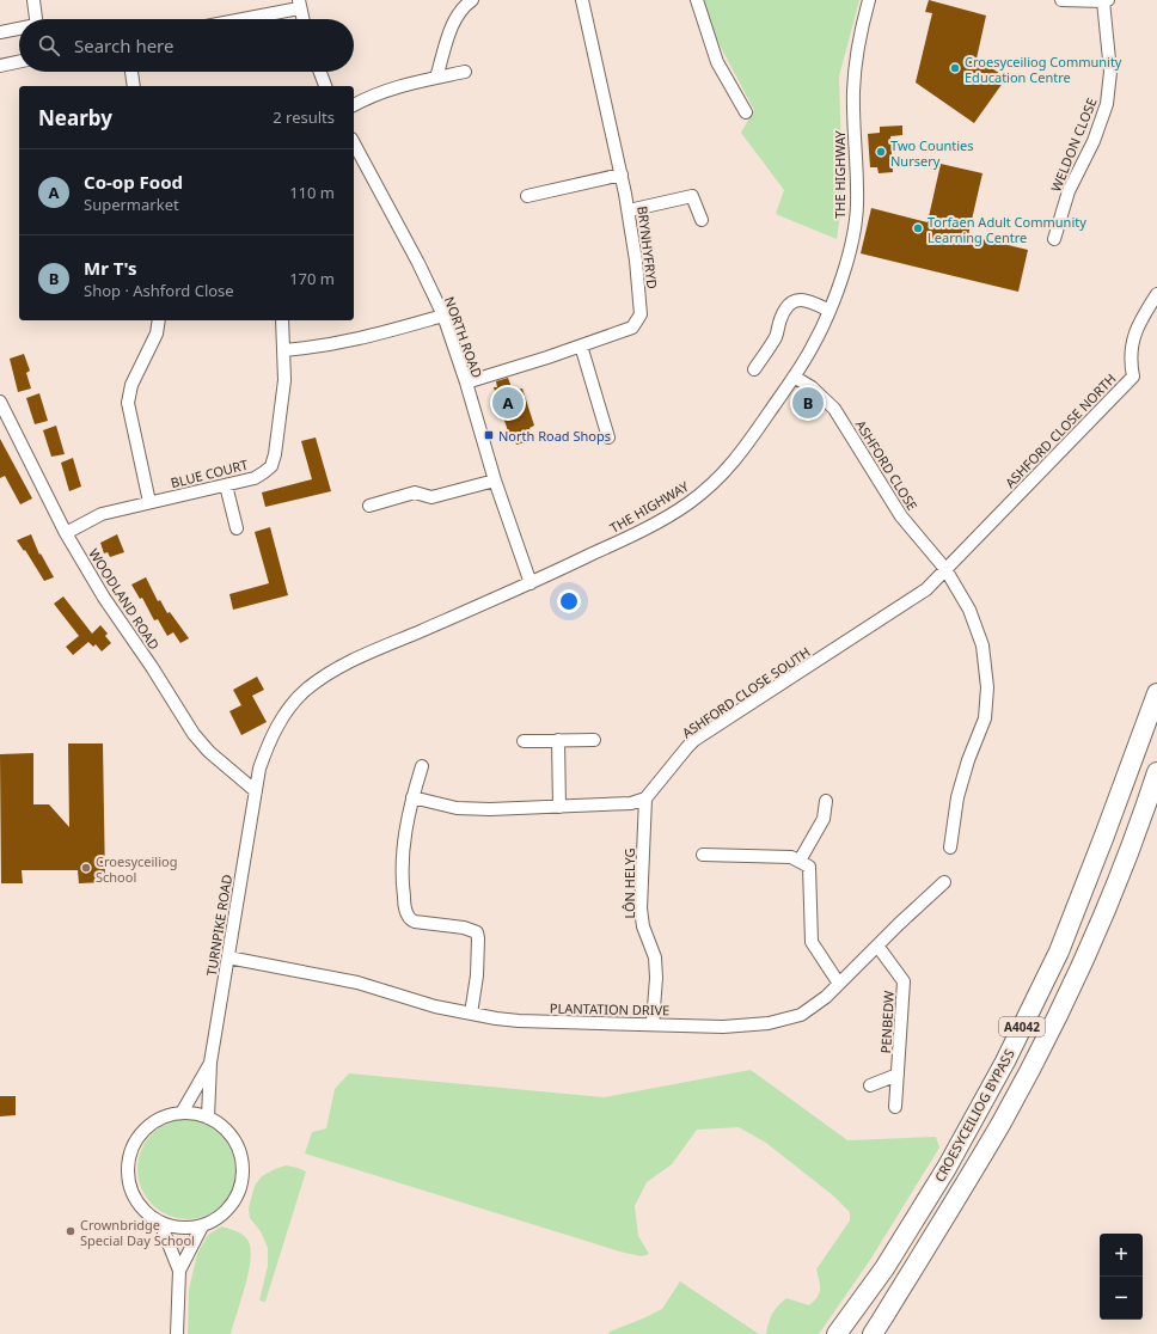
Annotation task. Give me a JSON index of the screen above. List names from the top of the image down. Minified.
{"streets":{"highway":["A4042","CROESYCEILIOG BYPASS"],"street":["WELDON CLOSE","THE HIGHWAY","BRYNHYFRYD","NORTH ROAD","ASHFORD CLOSE NORTH","ASHFORD CLOSE","BLUE COURT","WOODLAND ROAD","ASHFORD CLOSE SOUTH","LÔN HELYG","TURNPIKE ROAD","PLANTATION DRIVE","PENBEDW"]},"crossings":[["THE HIGHWAY","NORTH ROAD"],["THE HIGHWAY","ASHFORD CLOSE"],["THE HIGHWAY","WOODLAND ROAD"],["THE HIGHWAY","TURNPIKE ROAD"],["BRYNHYFRYD","NORTH ROAD"],["ASHFORD CLOSE NORTH","ASHFORD CLOSE"],["ASHFORD CLOSE NORTH","ASHFORD CLOSE SOUTH"],["ASHFORD CLOSE","ASHFORD CLOSE SOUTH"],["BLUE COURT","WOODLAND ROAD"],["WOODLAND ROAD","TURNPIKE ROAD"],["ASHFORD CLOSE SOUTH","LÔN HELYG"],["LÔN HELYG","PLANTATION DRIVE"],["TURNPIKE ROAD","PLANTATION DRIVE"],["PLANTATION DRIVE","PENBEDW"]],"places":{"other":["Croesyceiliog Community Education Centre","Two Counties Nursery","Torfaen Adult Community Learning Centre","Croesyceiliog School","Crownbridge Special Day School"],"transit":["North Road Shops"]},"page":{"search":"Search here","heading":["Nearby","2 results"],"list":[{"mark":"A","name":"Co-op Food","note":"Supermarket","value":"110 m"},{"mark":"B","name":"Mr T's","note":"Shop · Ashford Close","value":"170 m"}],"pins":["A","B"],"map_buttons":["+","−"]}}
